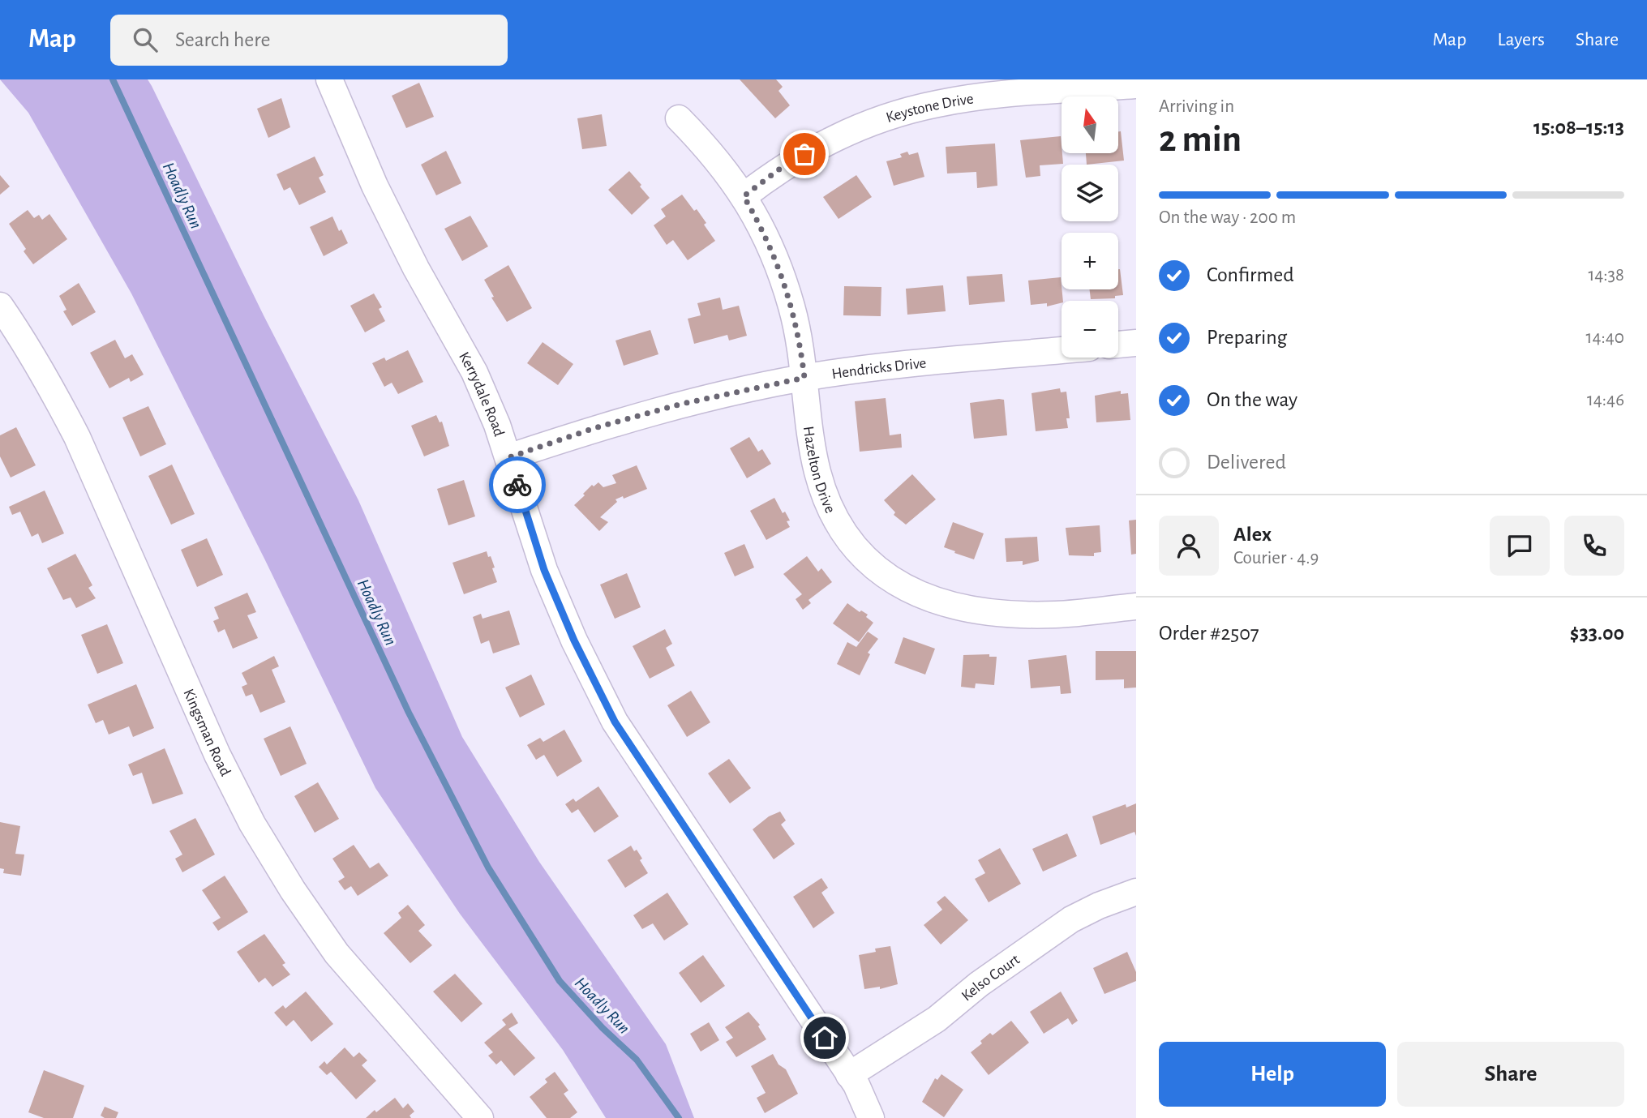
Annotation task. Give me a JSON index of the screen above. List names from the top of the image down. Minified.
{"streets":{"street":["Keystone Drive","Hendricks Drive","Kerrydale Road","Hazelton Drive","Kingsman Road","Kelso Court"]},"crossings":[["Keystone Drive","Hazelton Drive"],["Hendricks Drive","Kerrydale Road"],["Hendricks Drive","Hazelton Drive"],["Kerrydale Road","Kelso Court"]],"water":["Hoadly Run"],"north":"top","page":{"header":"Map","search":"Search here","nav":["Map","Layers","Share"],"heading":["2 min","Arriving in","15:08–15:13"],"panel":["Alex","Courier · 4.9","Order #2507","$33.00"],"map_buttons":["+","−"],"bar":"On the way · 200 m","list":[["Confirmed","14:38"],["Preparing","14:40"],["On the way","14:46"],"Delivered"],"buttons":["Help","Share"]}}
